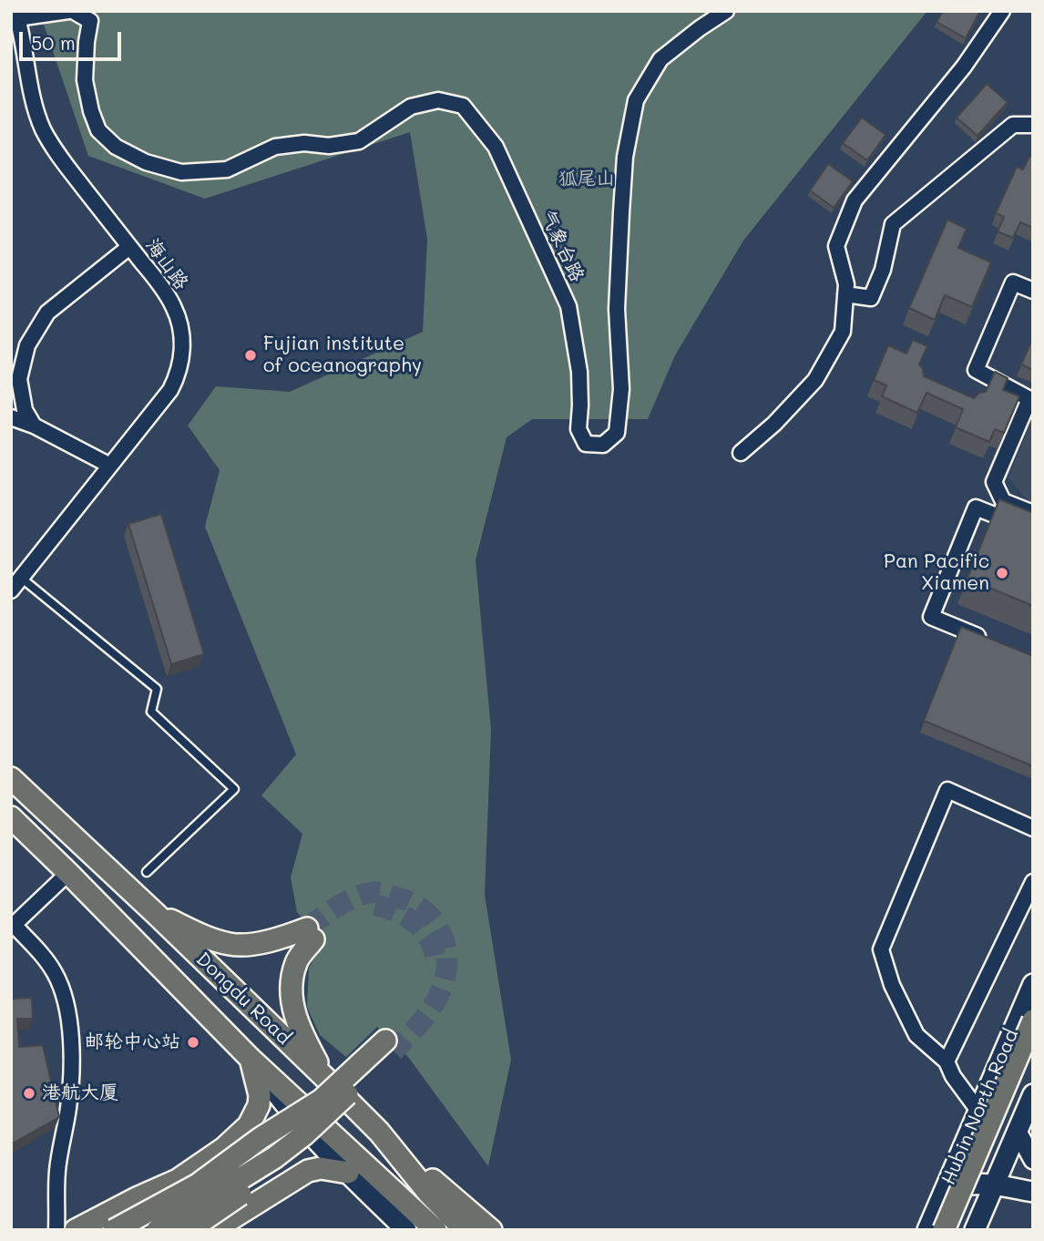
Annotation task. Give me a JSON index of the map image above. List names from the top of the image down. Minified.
{"streets":{"main road":["Dongdu Road","Hubin North Road"],"street":["气象台路","海山路"]},"crossings":[["气象台路","海山路"]],"parks":["狐尾山"],"places":["Fujian institute of oceanography","Pan Pacific Xiamen","邮轮中心站","港航大厦"],"scale_bar":"50 m"}
